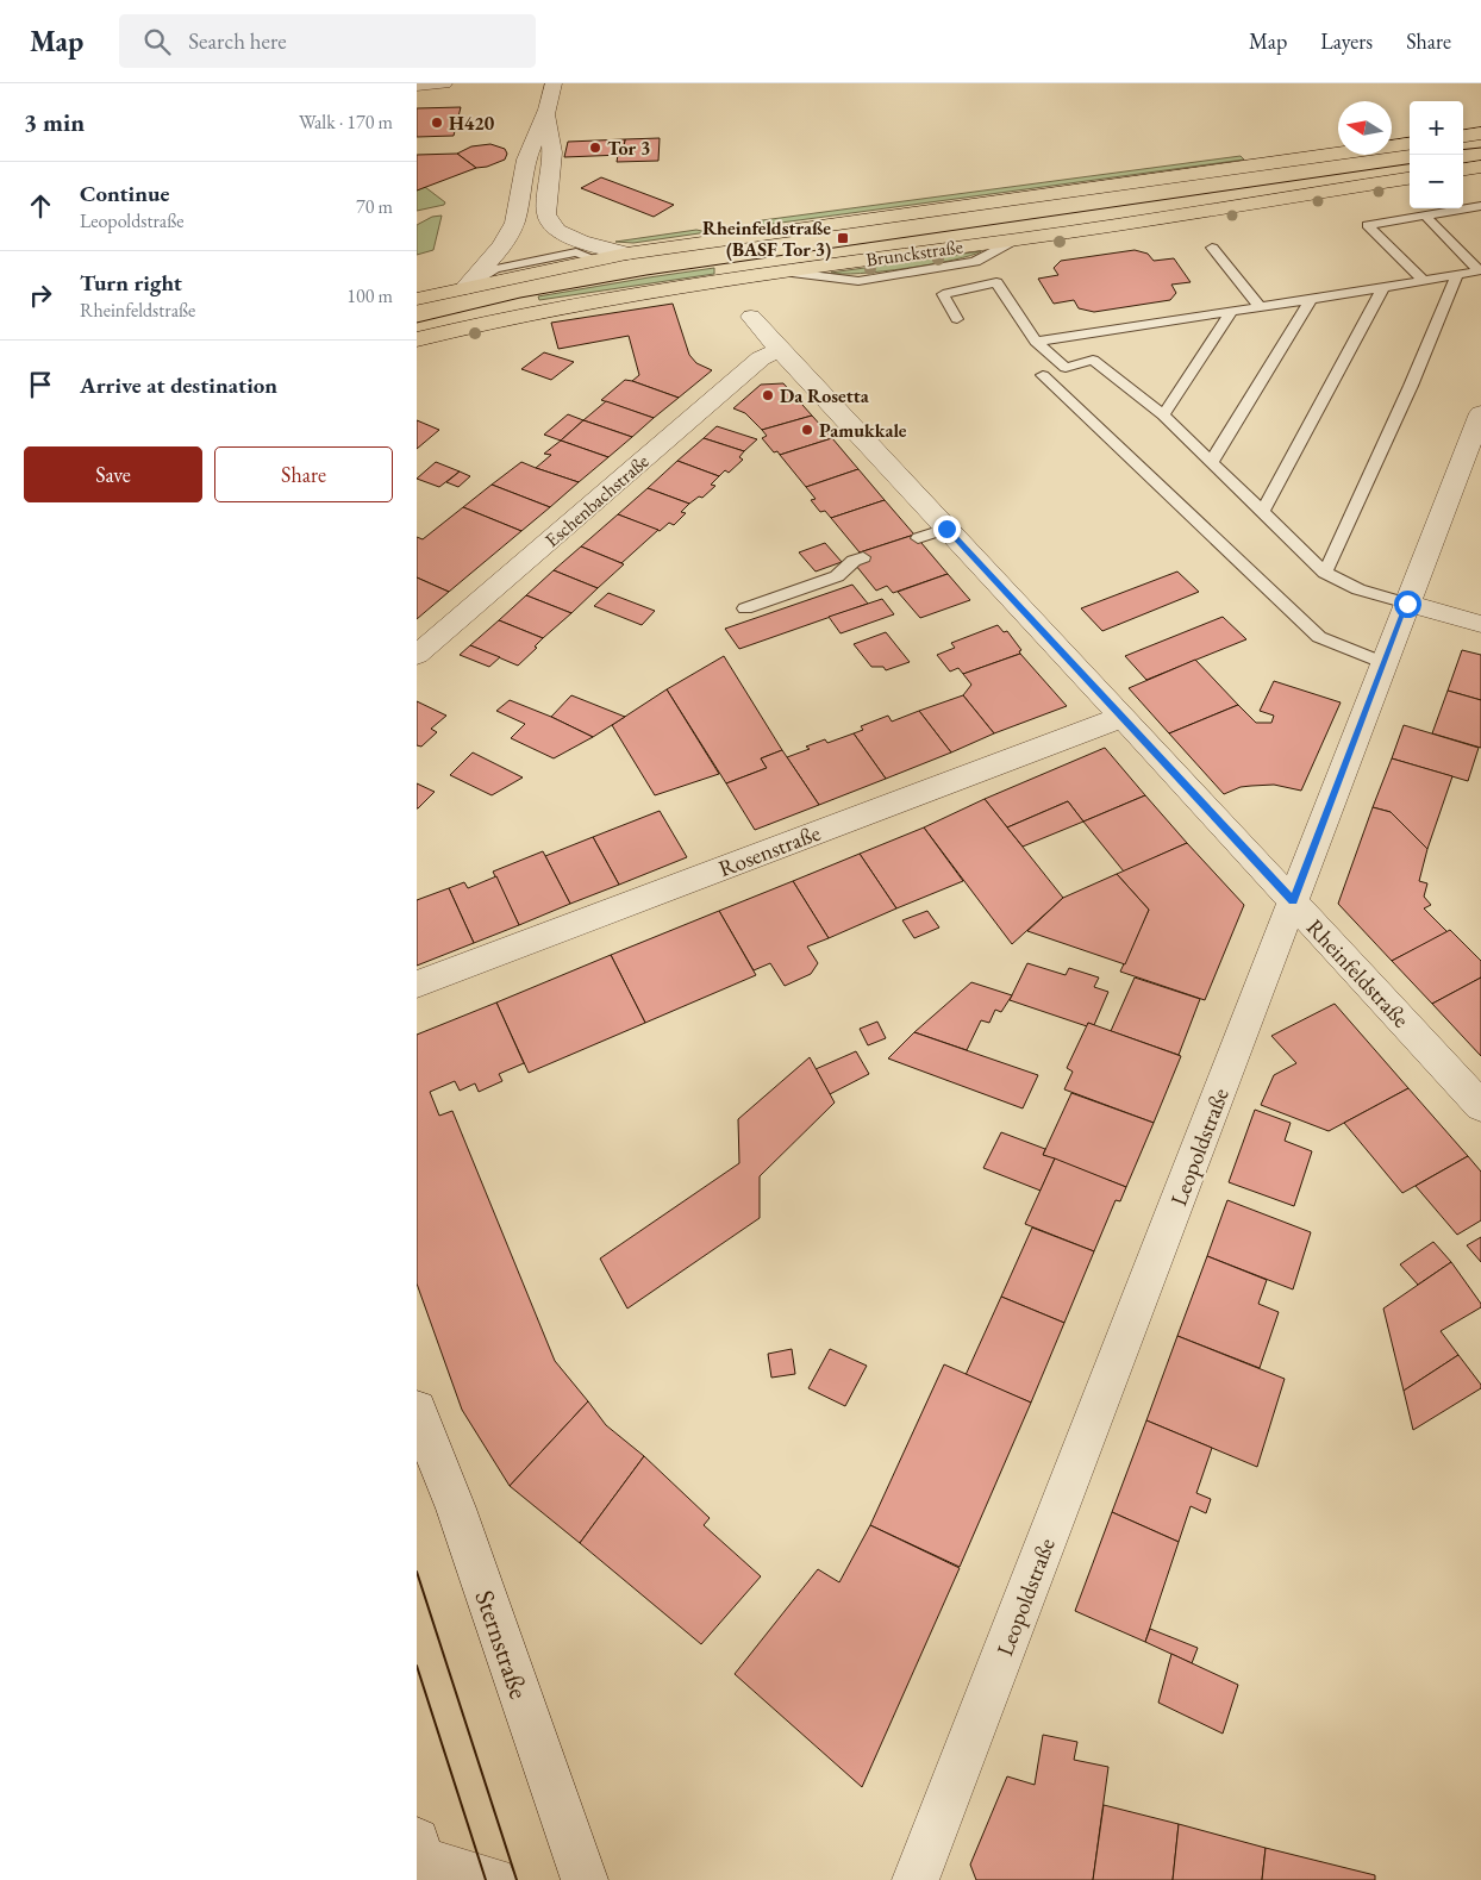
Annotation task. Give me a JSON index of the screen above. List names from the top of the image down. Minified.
{"streets":{"main road":["Brunckstraße"],"street":["Eschenbachstraße","Rosenstraße","Rheinfeldstraße","Leopoldstraße","Sternstraße"]},"crossings":[["Eschenbachstraße","Rheinfeldstraße"],["Rosenstraße","Rheinfeldstraße"],["Rheinfeldstraße","Leopoldstraße"]],"places":{"other":["H420","Tor 3","Da Rosetta","Pamukkale"],"transit":["Rheinfeldstraße (BASF Tor 3)"]},"north":"left","page":{"header":"Map","search":"Search here","nav":["Map","Layers","Share"],"heading":["3 min","Walk · 170 m"],"map_buttons":["+","−"],"list":[["Continue","Leopoldstraße","70 m"],["Turn right","Rheinfeldstraße","100 m"],"Arrive at destination"],"buttons":["Save","Share"]}}
